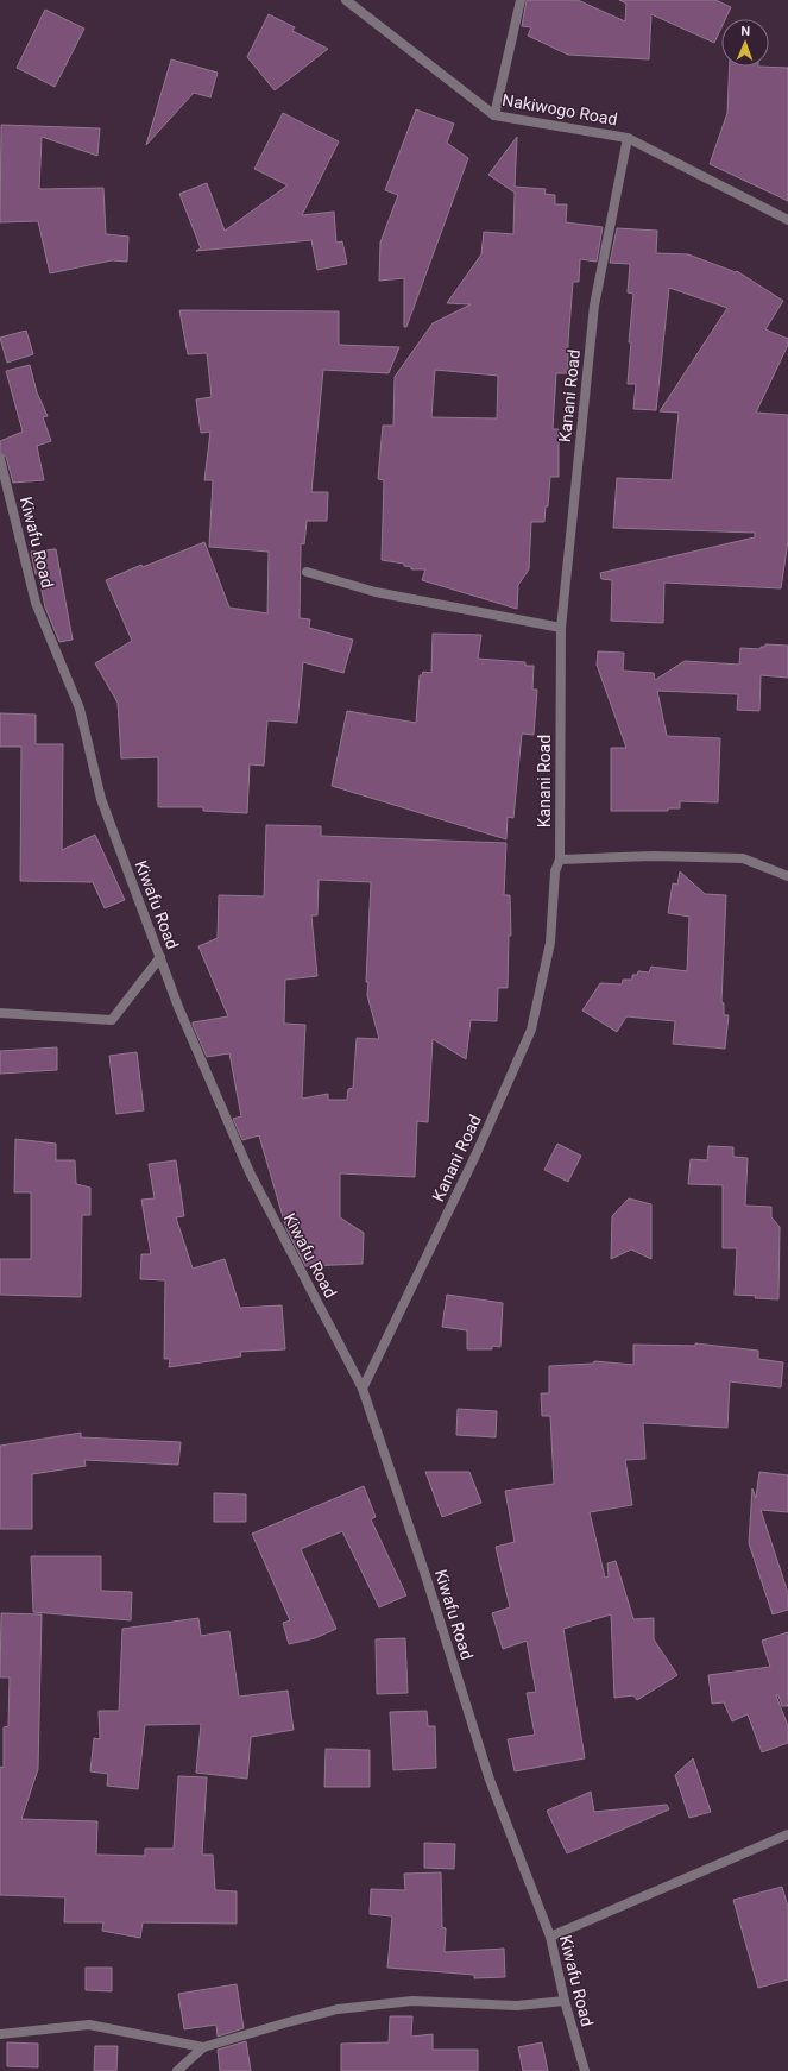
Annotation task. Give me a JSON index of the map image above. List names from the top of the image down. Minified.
{"streets":{"street":["Nakiwogo Road","Kanani Road","Kiwafu Road"]},"crossings":[["Nakiwogo Road","Kanani Road"],["Kanani Road","Kiwafu Road"]],"north":"top"}
